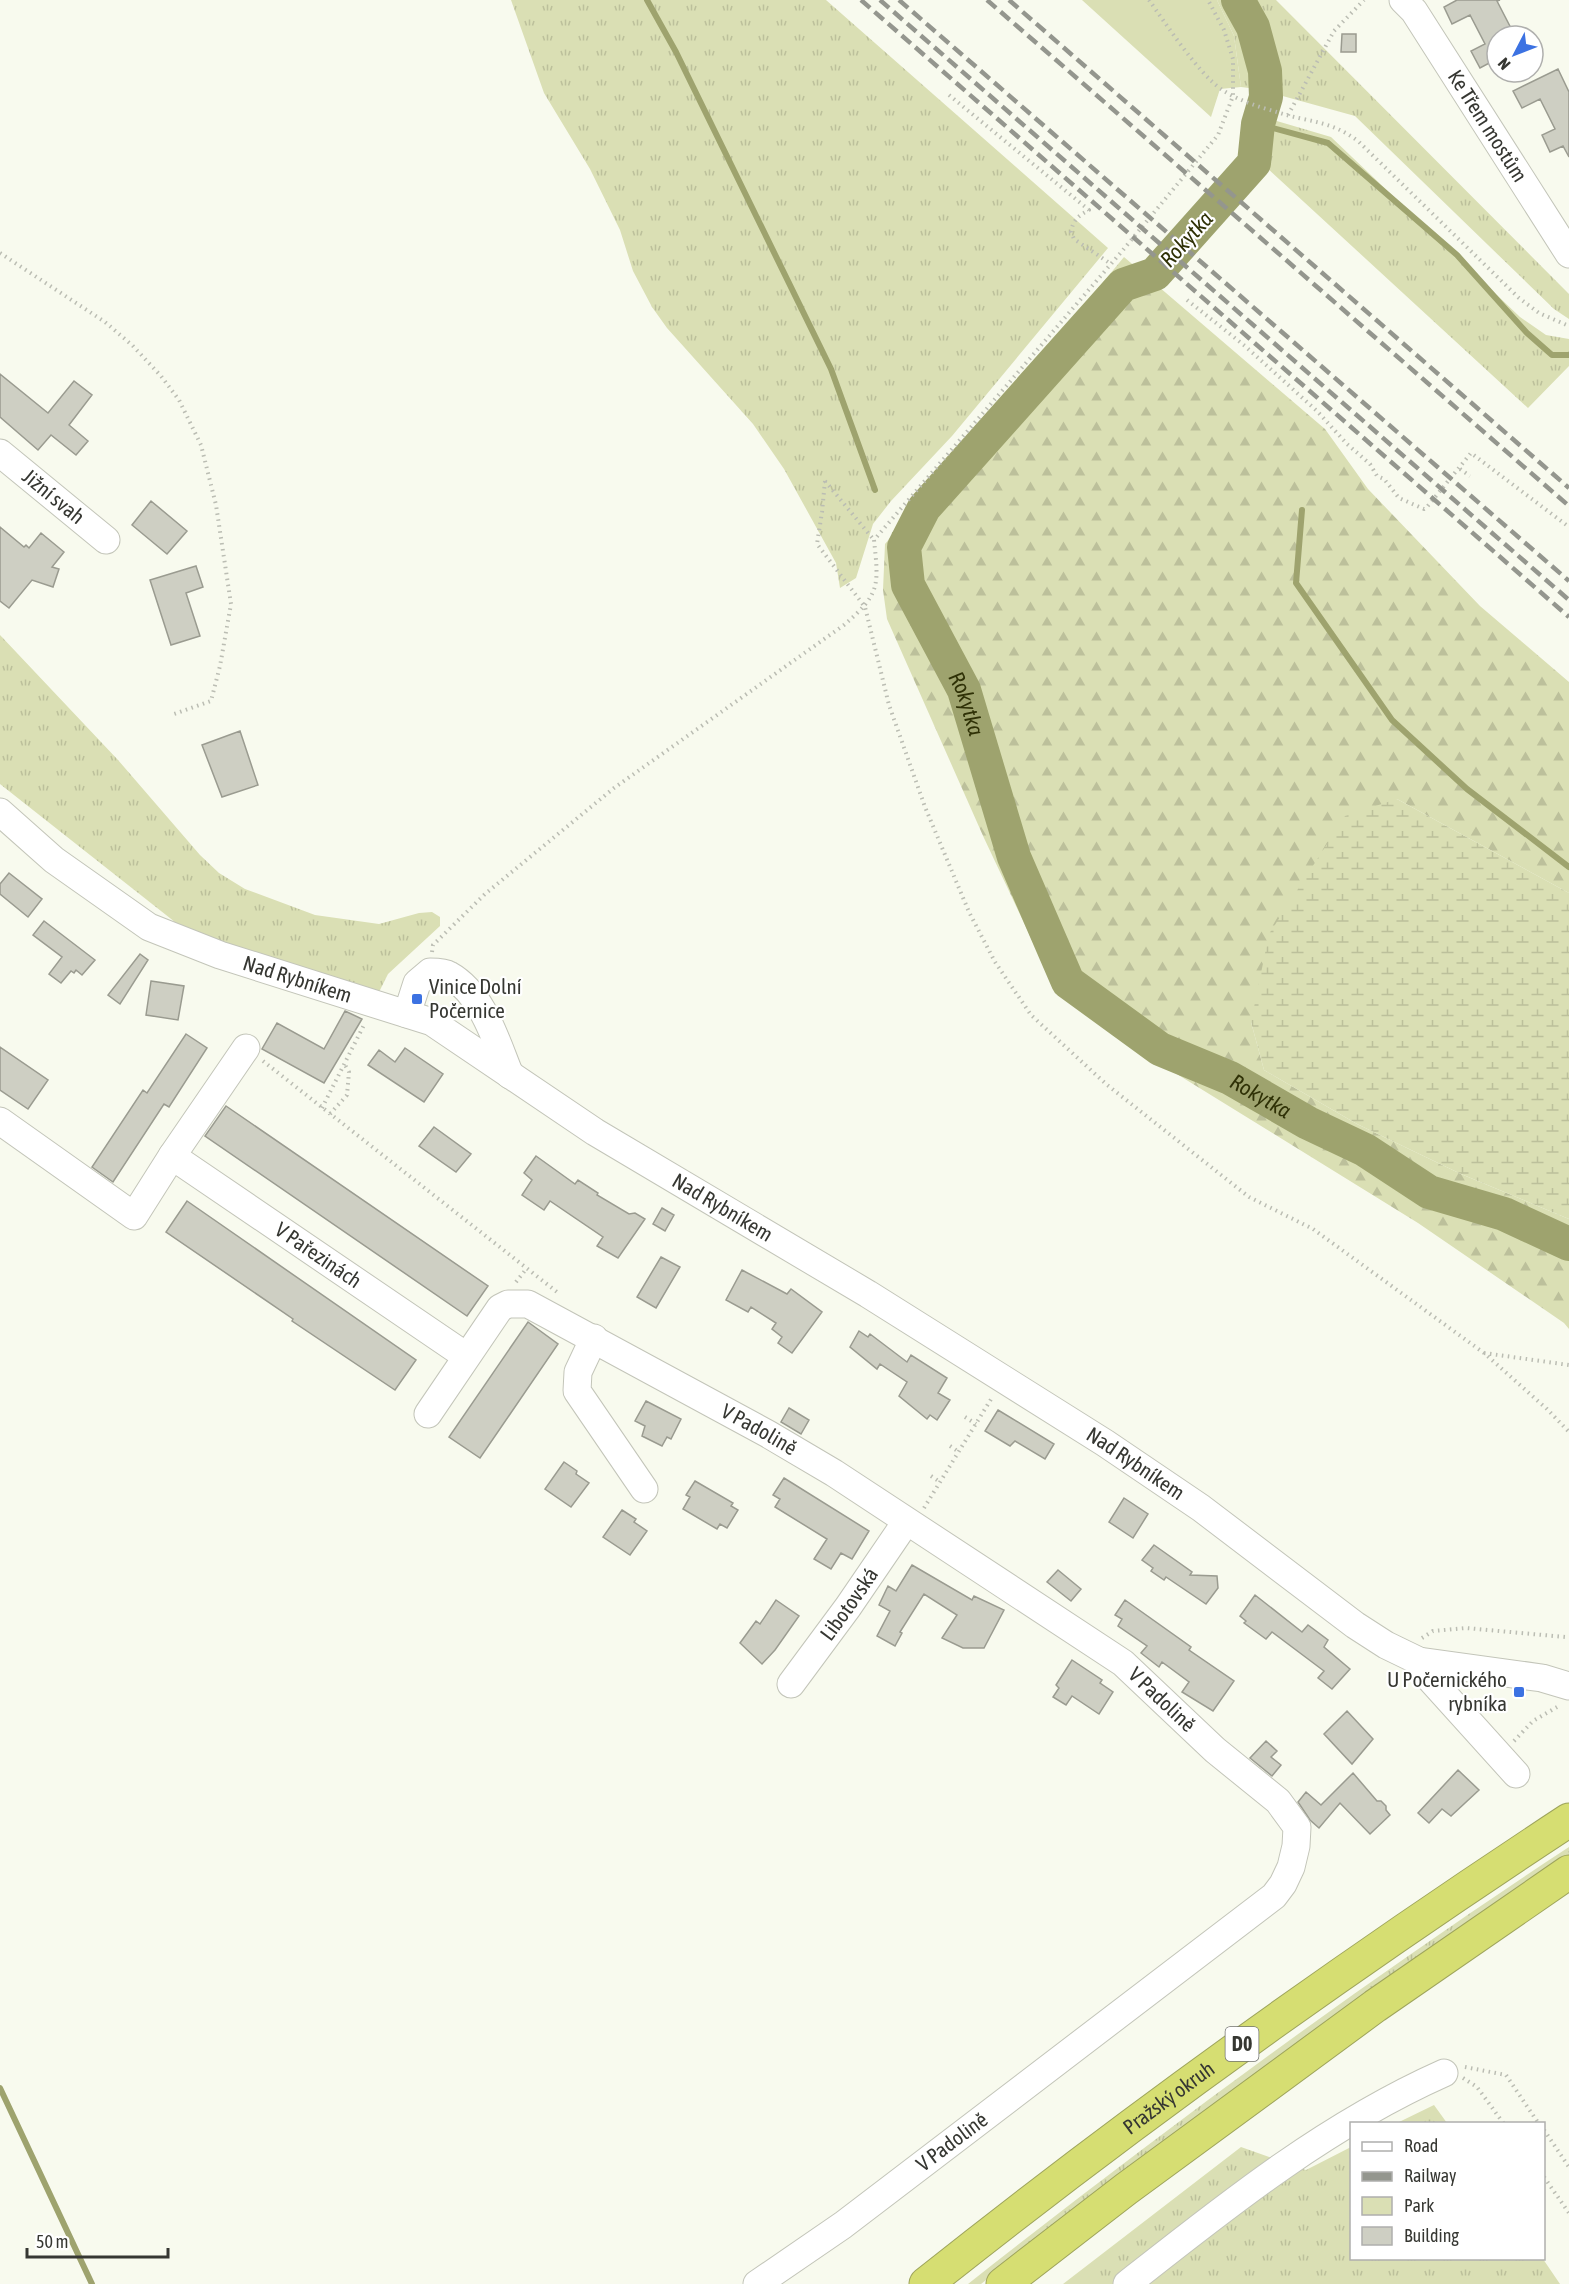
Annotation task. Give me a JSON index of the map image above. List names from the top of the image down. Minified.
{"streets":{"highway":["D0","Pražský okruh"],"street":["Ke Třem mostům","Jižní svah","Nad Rybníkem","V Pařezinách","V Padolině","Libotovská"]},"crossings":[["V Pařezinách","V Padolině"],["V Padolině","Libotovská"]],"water":["Rokytka"],"places":{"transit":["Vinice Dolní Počernice","U Počernického rybníka"]},"legend":["Road","Railway","Park","Building"],"scale_bar":"50 m","north":"bottom left"}
